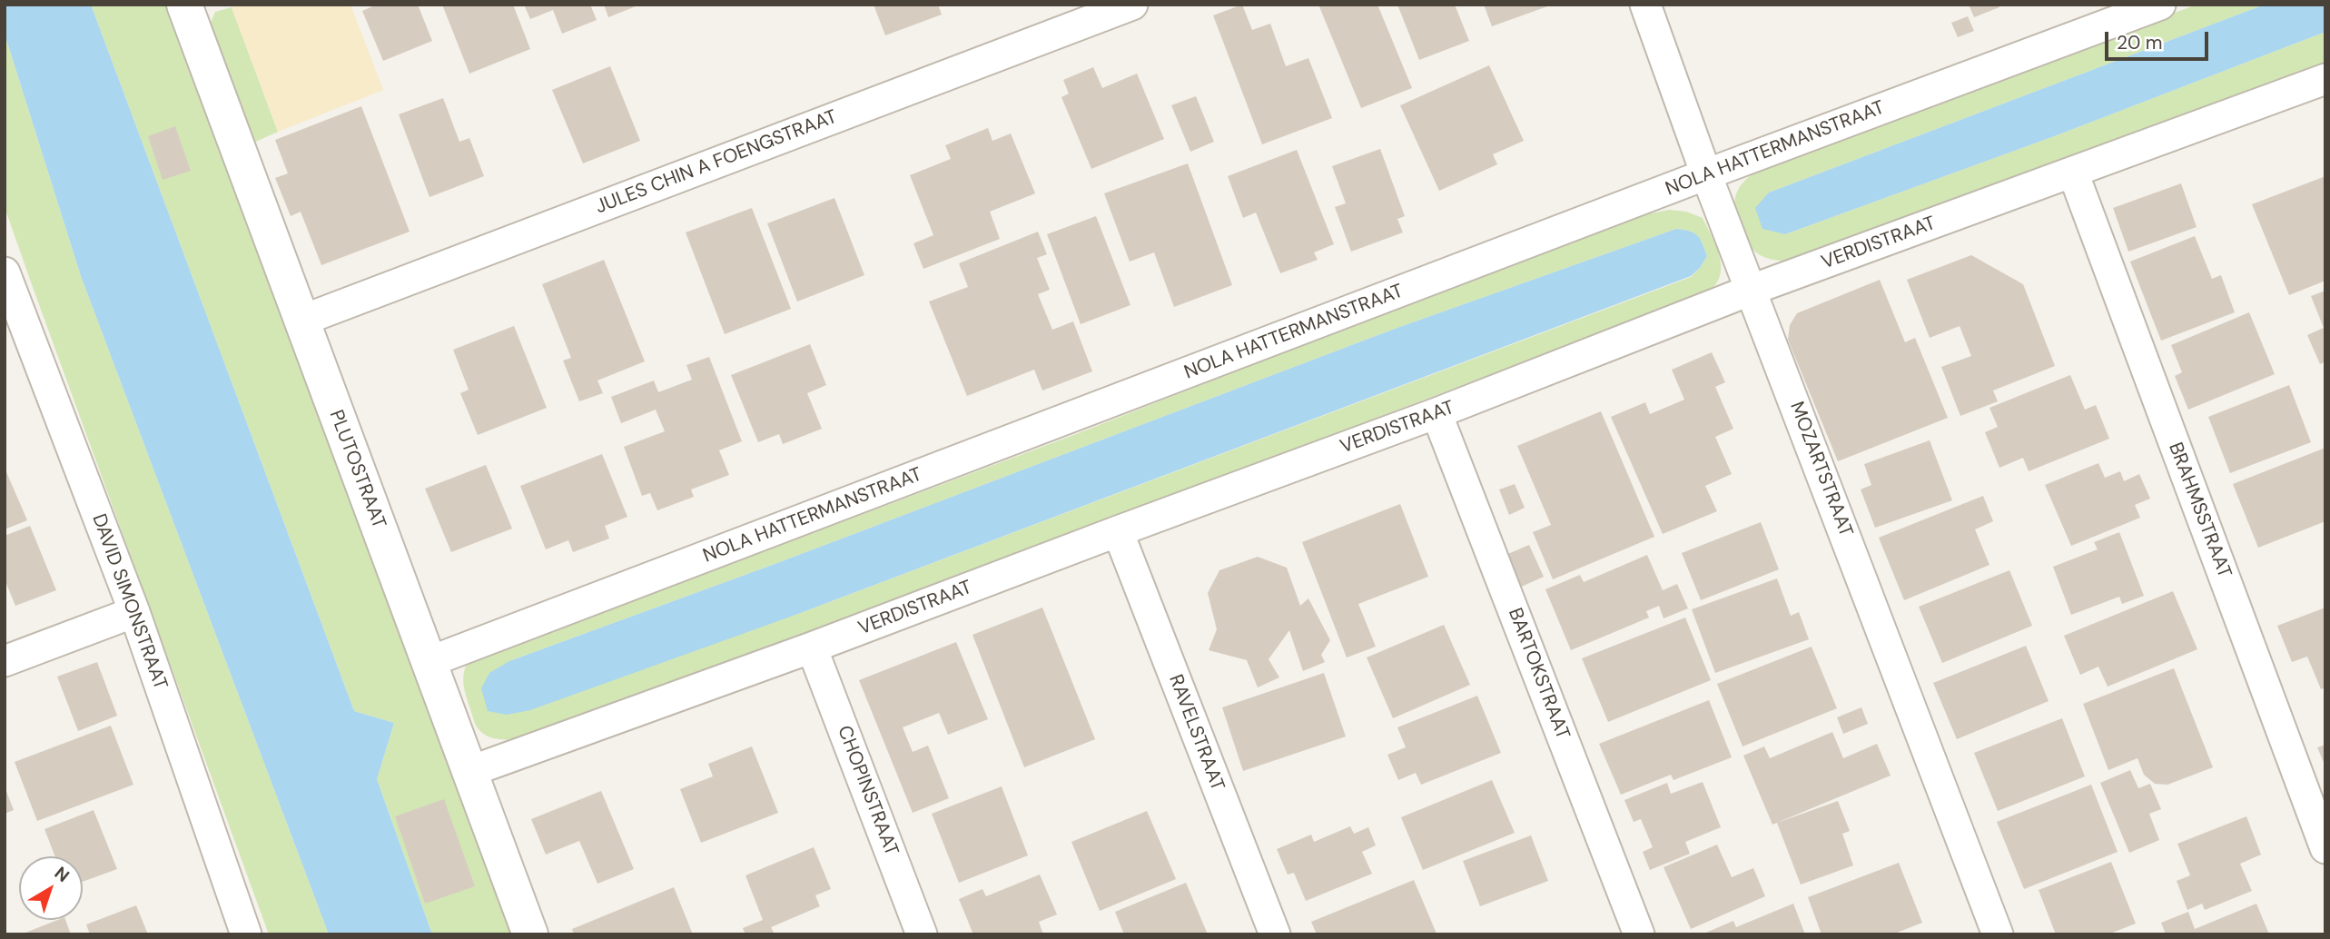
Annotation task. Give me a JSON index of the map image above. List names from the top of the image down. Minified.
{"streets":{"street":["NOLA HATTERMANSTRAAT","JULES CHIN A FOENGSTRAAT","VERDISTRAAT","PLUTOSTRAAT","MOZARTSTRAAT","BRAHMSSTRAAT","DAVID SIMONSTRAAT","BARTOKSTRAAT","RAVELSTRAAT","CHOPINSTRAAT"]},"crossings":[["NOLA HATTERMANSTRAAT","PLUTOSTRAAT"],["NOLA HATTERMANSTRAAT","MOZARTSTRAAT"],["JULES CHIN A FOENGSTRAAT","PLUTOSTRAAT"],["VERDISTRAAT","PLUTOSTRAAT"],["VERDISTRAAT","MOZARTSTRAAT"],["VERDISTRAAT","BRAHMSSTRAAT"],["VERDISTRAAT","BARTOKSTRAAT"],["VERDISTRAAT","RAVELSTRAAT"],["VERDISTRAAT","CHOPINSTRAAT"]],"scale_bar":"20 m","north":"top right"}
